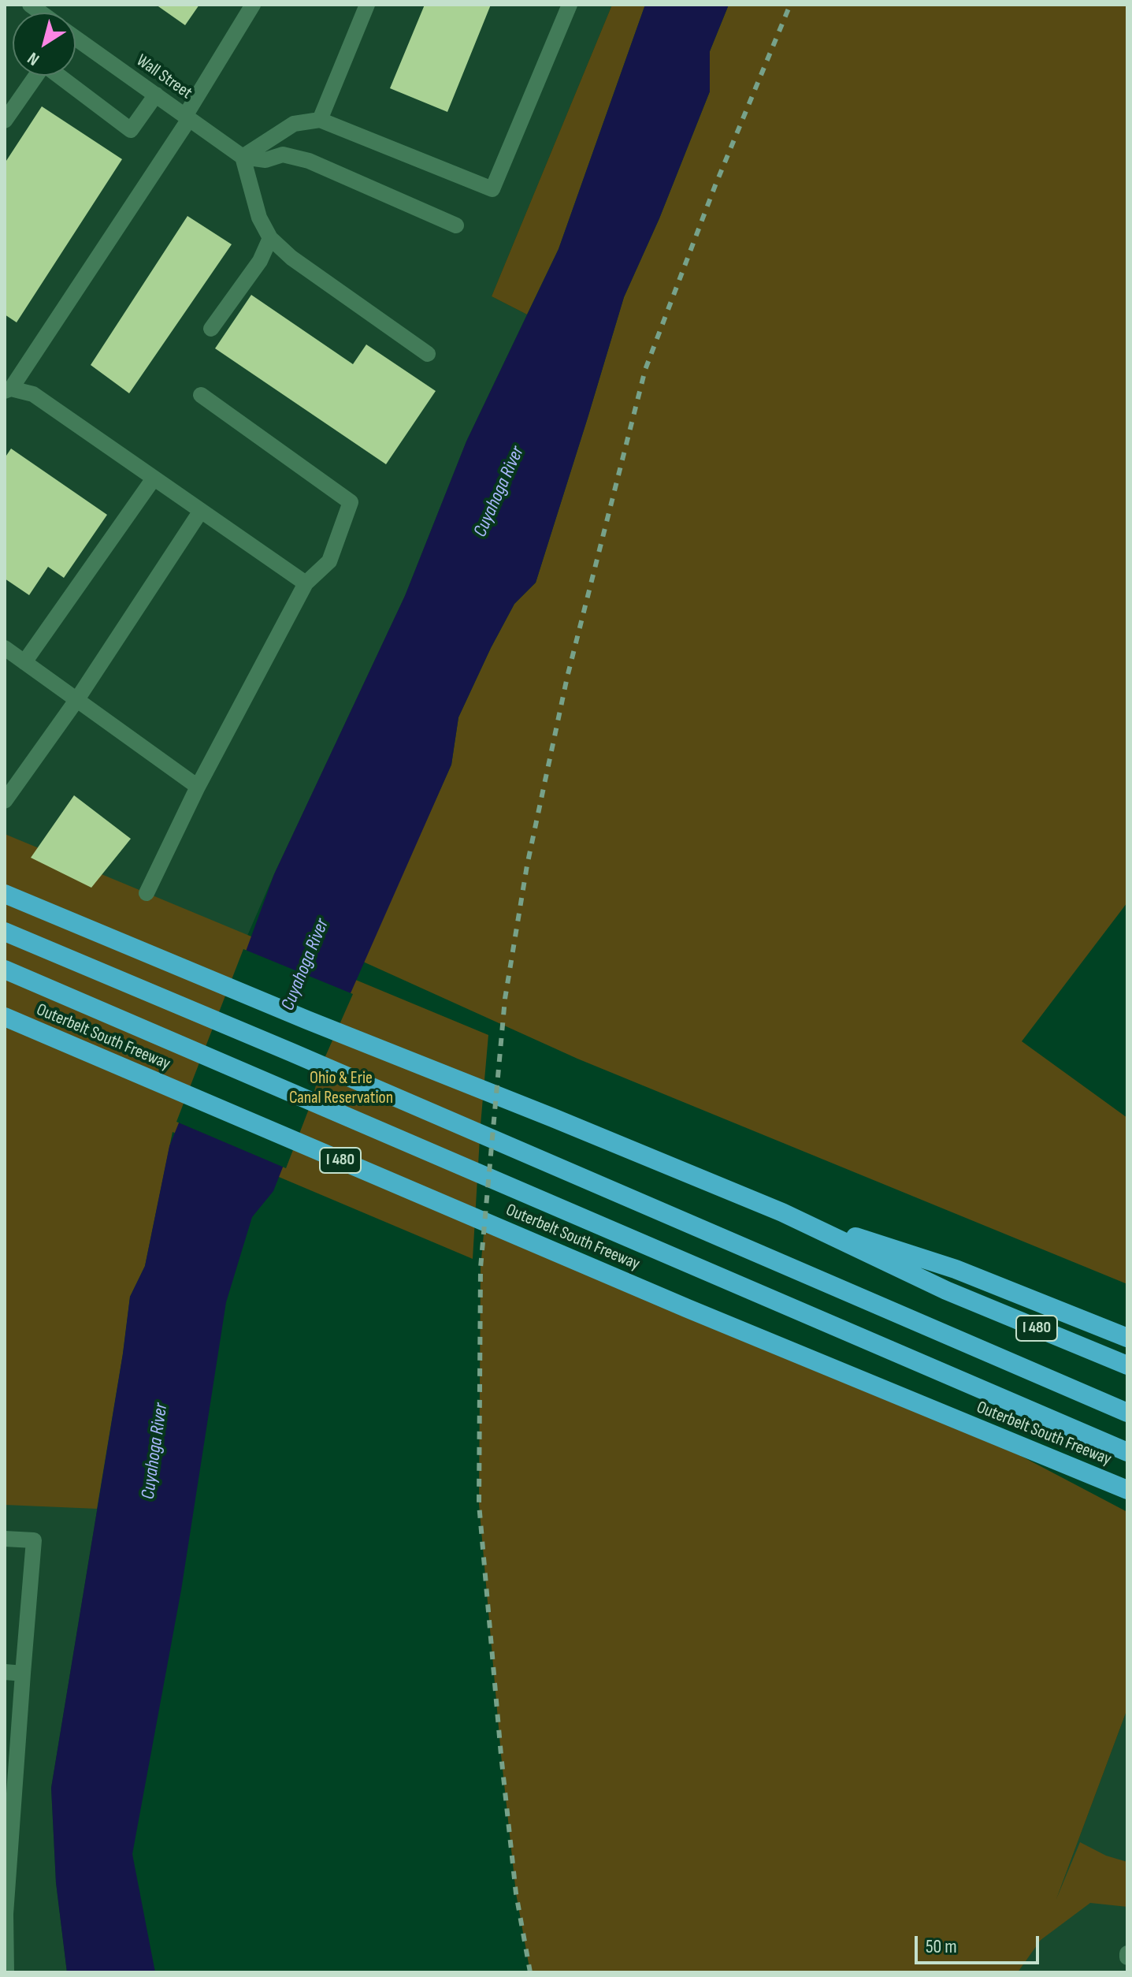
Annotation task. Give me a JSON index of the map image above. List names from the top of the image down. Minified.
{"streets":{"highway":["Outerbelt South Freeway","I 480"],"street":["Wall Street"]},"water":["Cuyahoga River"],"parks":["Ohio & Erie Canal Reservation"],"scale_bar":"50 m","north":"bottom left"}
